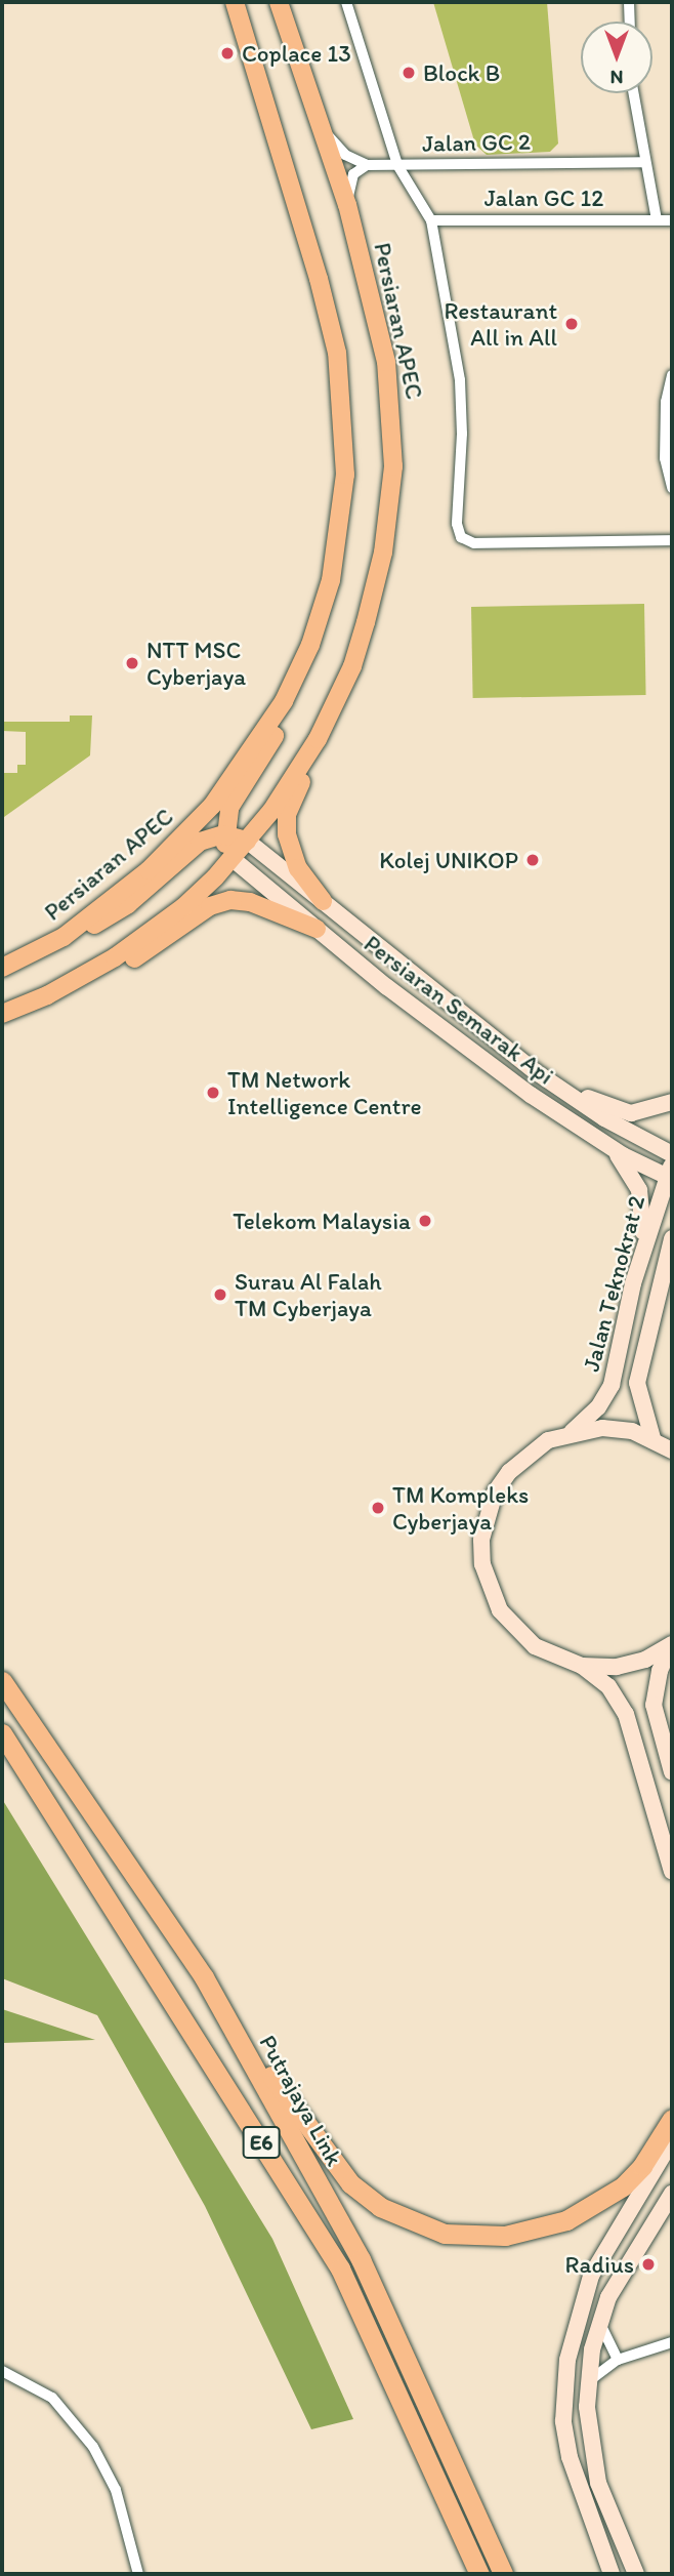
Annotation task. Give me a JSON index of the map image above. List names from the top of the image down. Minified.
{"streets":{"highway":["Putrajaya Link","E6"],"main road":["Persiaran APEC","Persiaran Semarak Api","Jalan Teknokrat 2"],"street":["Jalan GC 2","Jalan GC 12"]},"crossings":[["Persiaran APEC","Persiaran Semarak Api"],["Persiaran Semarak Api","Jalan Teknokrat 2"]],"places":["Coplace 13","Block B","Restaurant All in All","NTT MSC Cyberjaya","Kolej UNIKOP","TM Network Intelligence Centre","Telekom Malaysia","Surau Al Falah TM Cyberjaya","TM Kompleks Cyberjaya","Radius"],"north":"bottom"}
